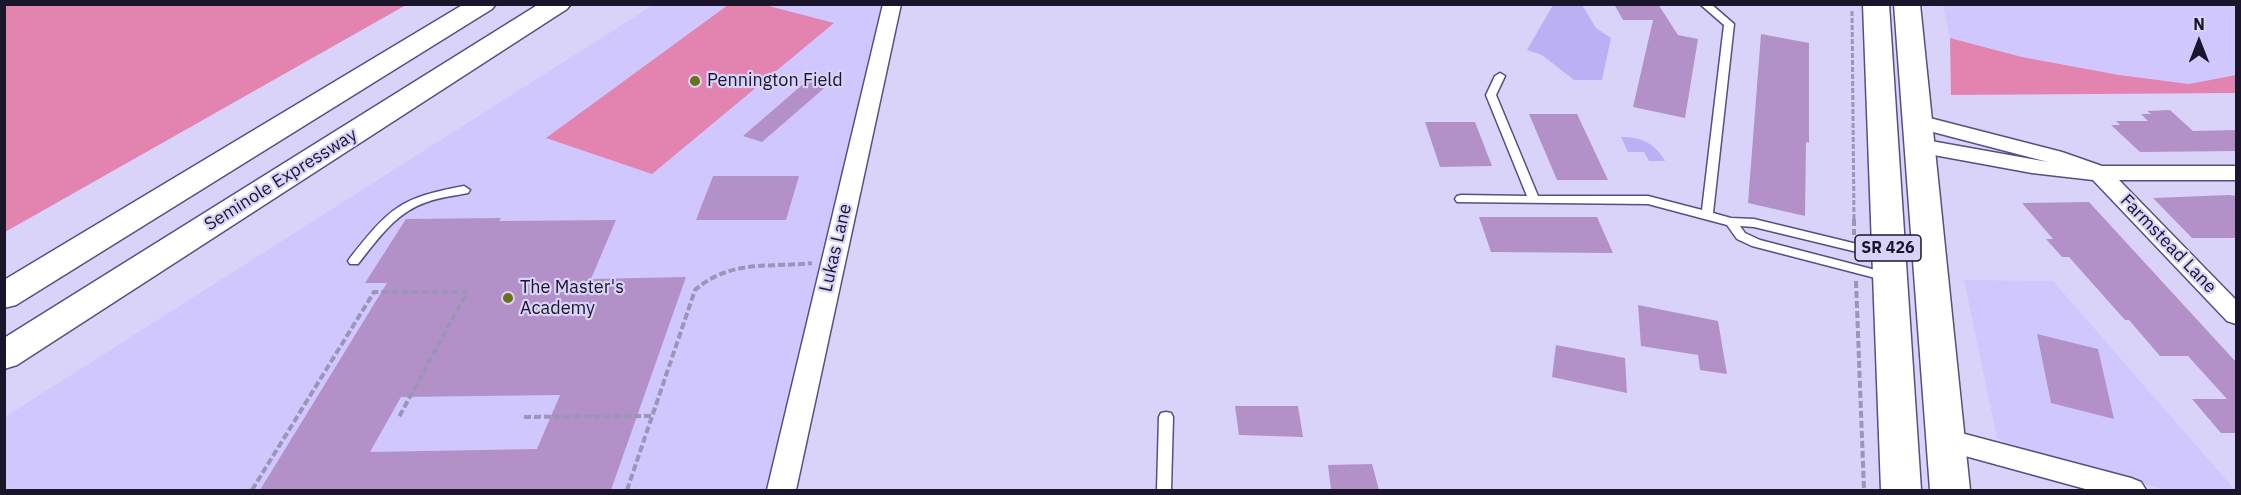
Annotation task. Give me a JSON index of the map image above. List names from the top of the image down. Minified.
{"streets":{"main road":["Seminole Expressway","SR 426"],"street":["Farmstead Lane","Lukas Lane"]},"places":["Pennington Field","The Master's Academy"],"north":"top"}
